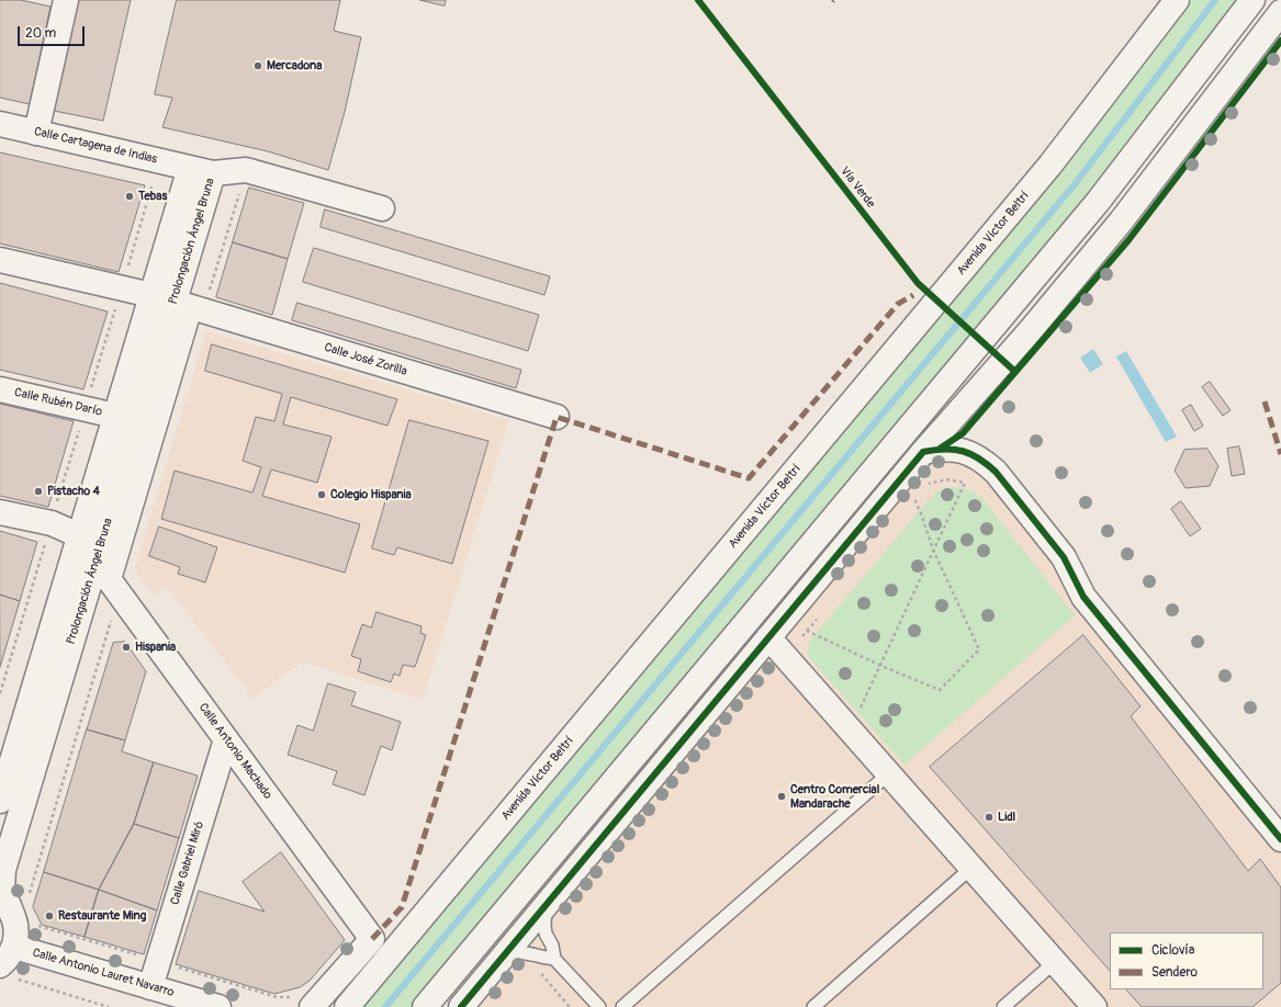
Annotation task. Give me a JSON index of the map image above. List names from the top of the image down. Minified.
{"streets":{"street":["Calle Cartagena de Indias","Avenida Víctor Beltrí","Prolongación Ángel Bruna","Calle José Zorilla","Calle Rubén Darío","Calle Antonio Machado","Calle Gabriel Miró","Calle Antonio Lauret Navarro"],"cycle path":["Vía Verde"]},"crossings":[["Calle Cartagena de Indias","Prolongación Ángel Bruna"],["Prolongación Ángel Bruna","Calle José Zorilla"],["Prolongación Ángel Bruna","Calle Rubén Darío"],["Prolongación Ángel Bruna","Calle Antonio Machado"],["Prolongación Ángel Bruna","Calle Antonio Lauret Navarro"],["Calle Antonio Machado","Calle Gabriel Miró"],["Calle Gabriel Miró","Calle Antonio Lauret Navarro"]],"places":["Mercadona","Tebas","Pistacho 4","Colegio Hispania","Hispania","Centro Comercial Mandarache","Lidl","Restaurante Ming"],"legend":["Ciclovía","Sendero"],"scale_bar":"20 m"}
